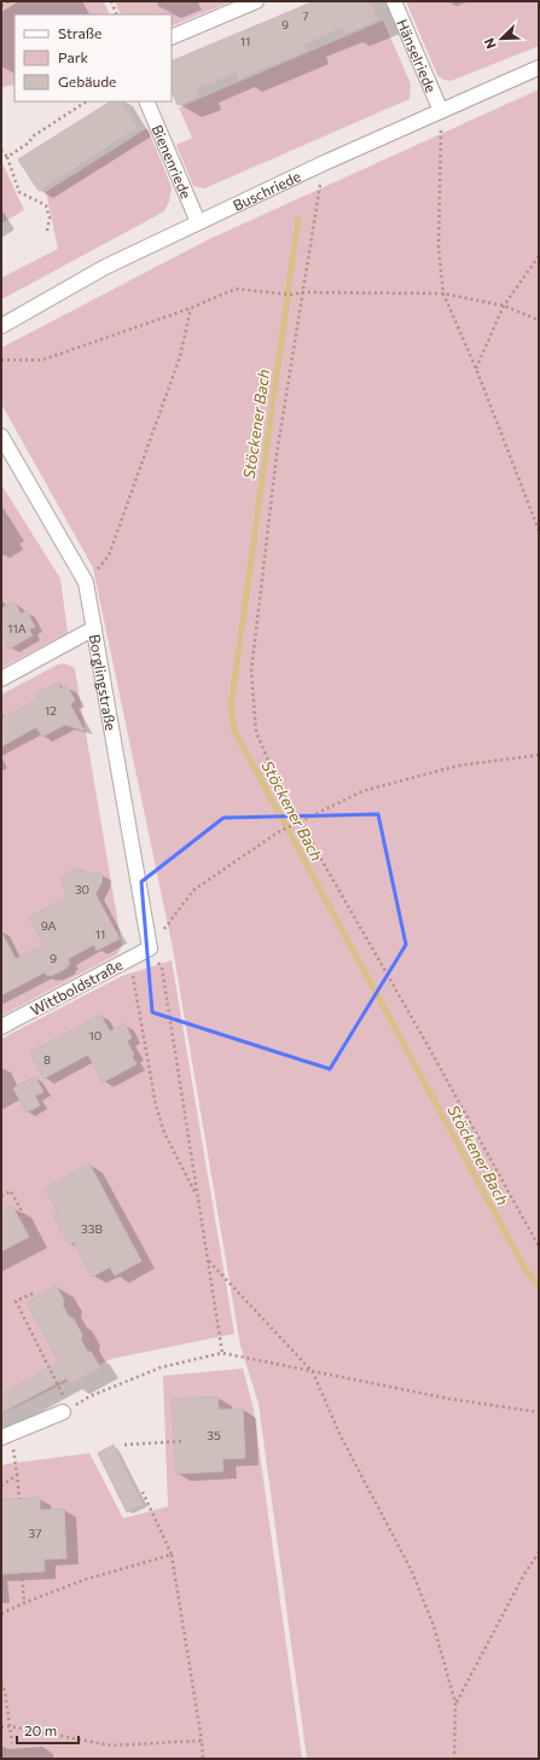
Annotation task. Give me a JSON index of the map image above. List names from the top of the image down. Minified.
{"streets":{"street":["Hänselriede","Bienenriede","Buschriede","Borglingstraße","Wittboldstraße"]},"crossings":[["Hänselriede","Buschriede"],["Bienenriede","Buschriede"],["Borglingstraße","Wittboldstraße"]],"water":["Stöckener Bach"],"house_numbers":["7","9","11","11A","12","30","9A","11","9","10","8","33B","35","37"],"legend":["Straße","Park","Gebäude"],"scale_bar":"20 m","north":"bottom left"}
